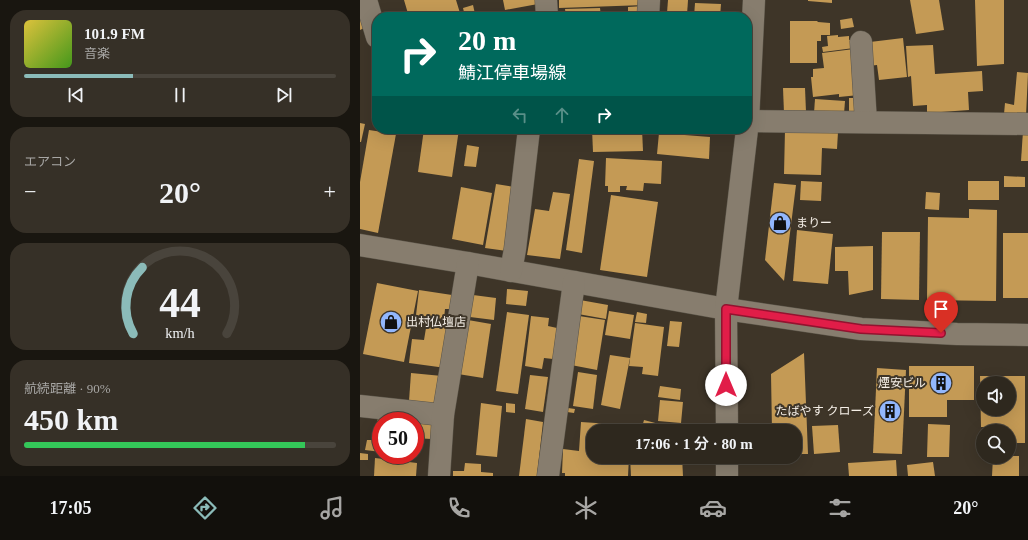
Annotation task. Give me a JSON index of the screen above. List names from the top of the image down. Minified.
{"places":{"shop":["まりー","出村仏壇店"],"building":["煙安ビル","たばやす クローズ"]},"page":{"turn":["20 m","鯖江停車場線"],"song":["101.9 FM","音楽"],"tile":["エアコン",["航続距離 · 90%","450 km"]],"heat":["−","20°","+"],"limit":"50","trip":"17:06 · 1 分 · 80 m","tabs":["17:05","20°"],"gauge":["44","km/h"]}}
